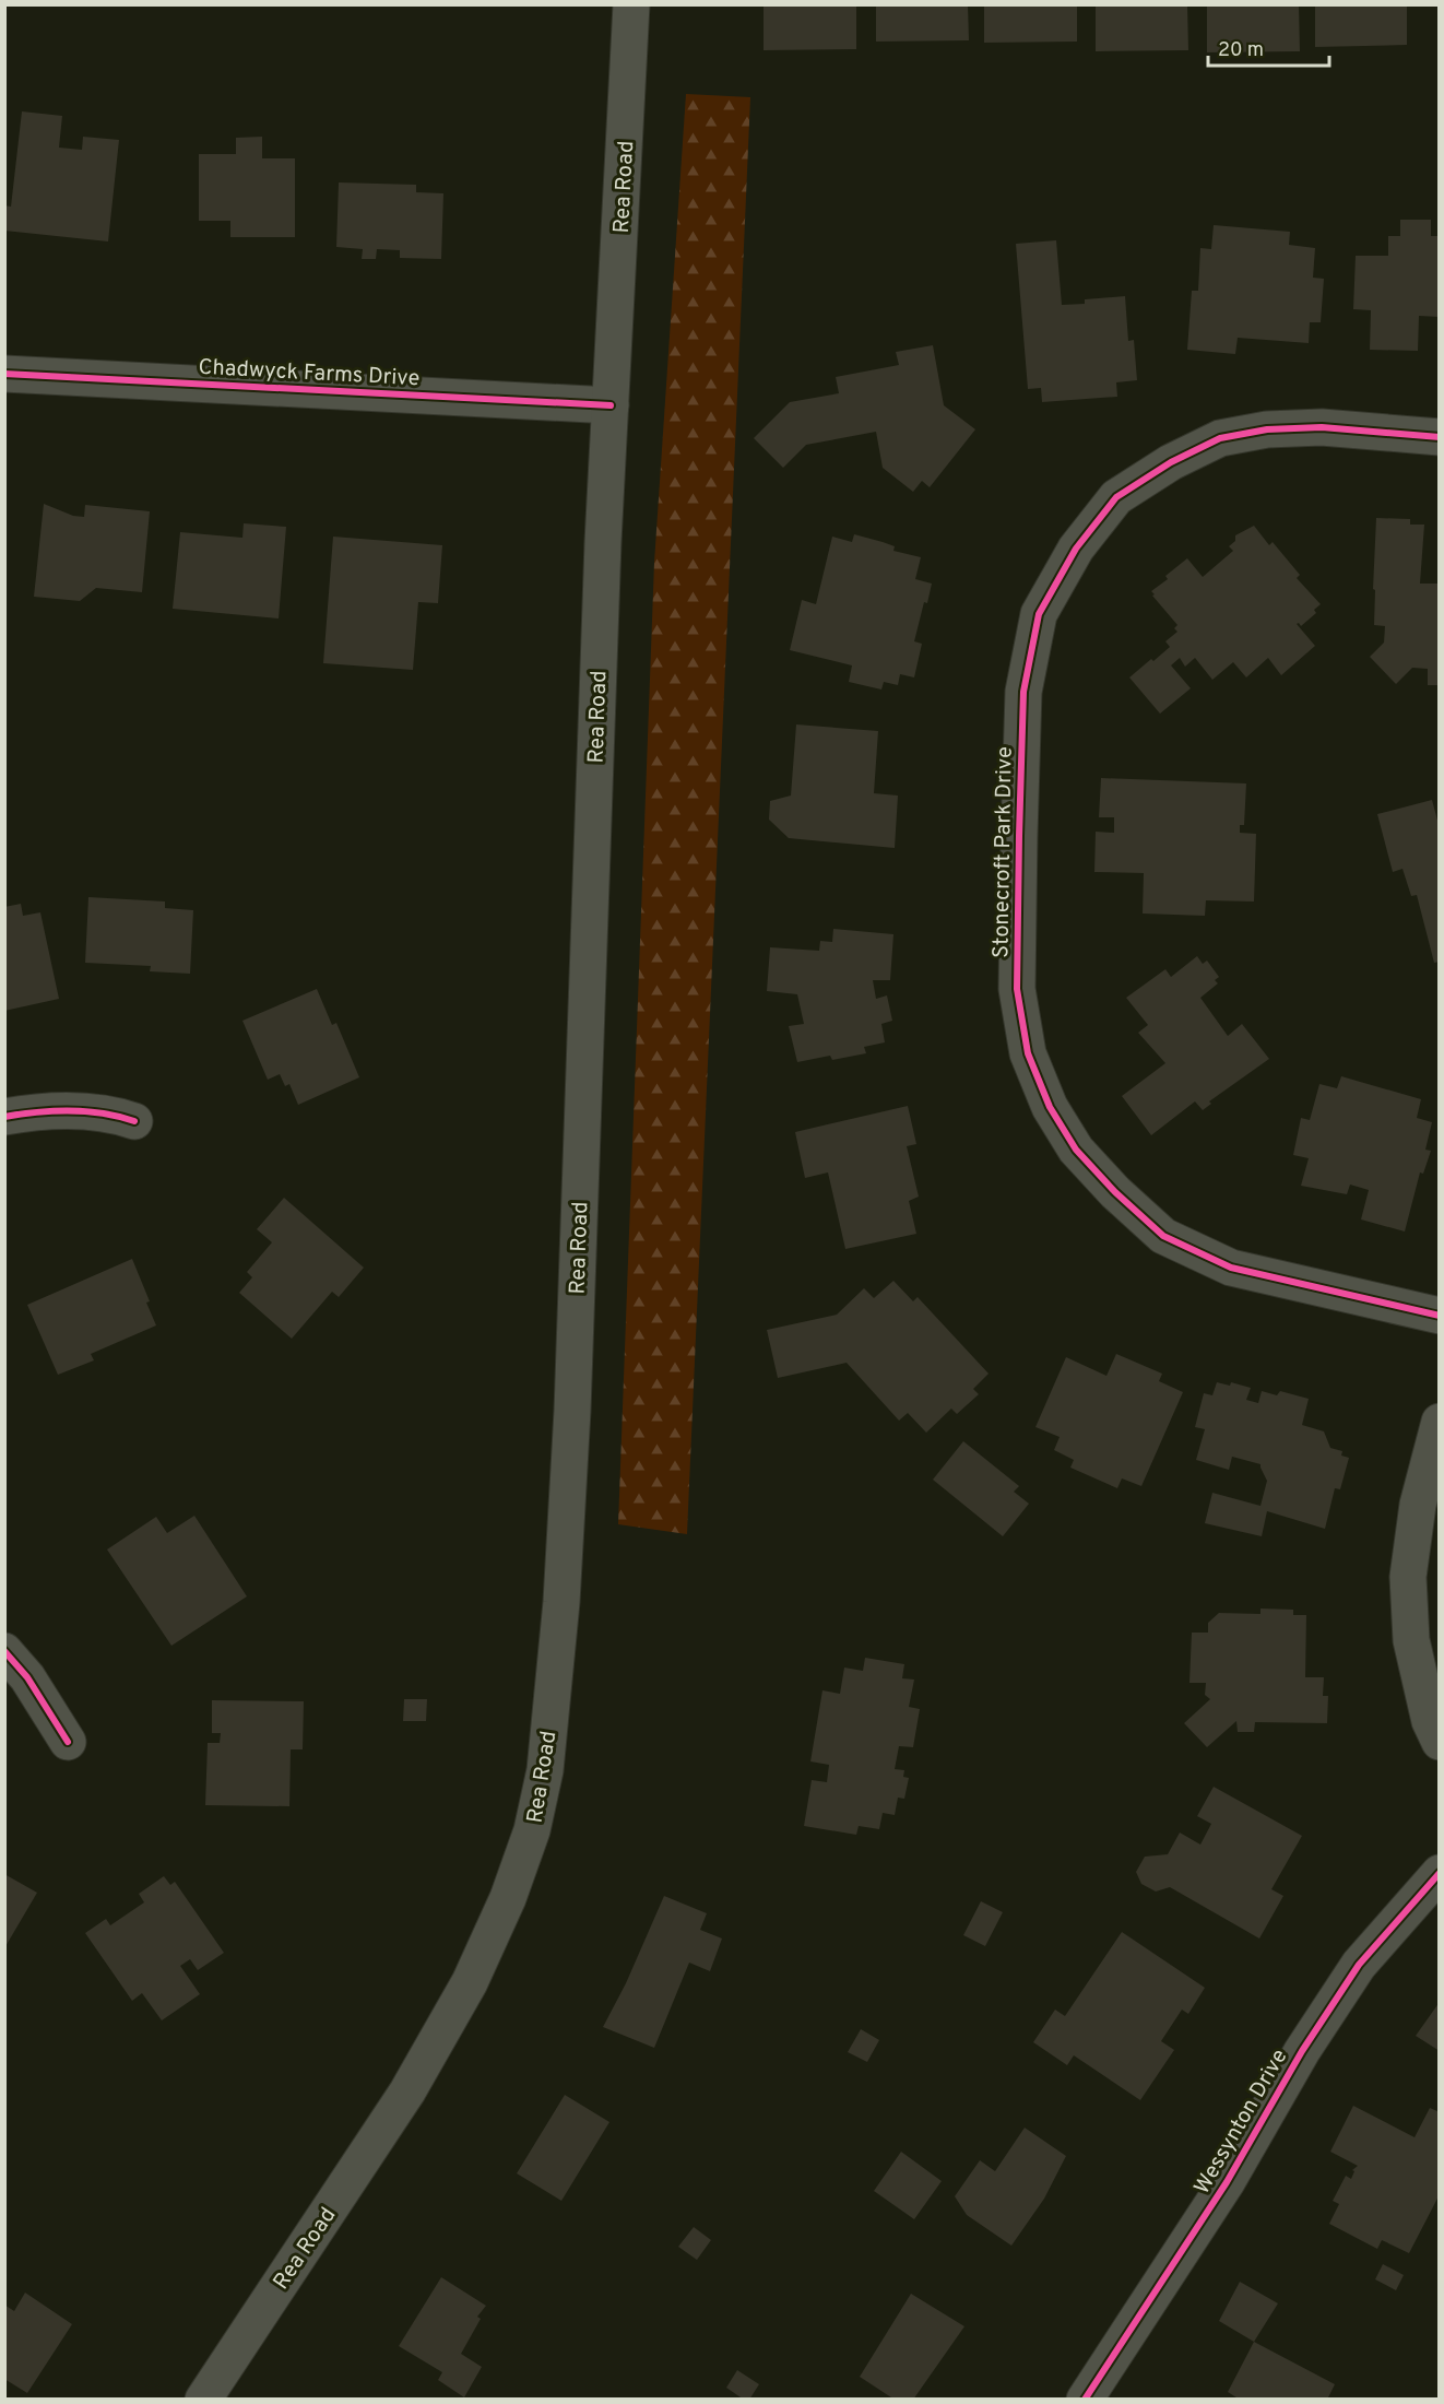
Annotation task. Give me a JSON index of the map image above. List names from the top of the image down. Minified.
{"streets":{"street":["Rea Road","Chadwyck Farms Drive","Stonecroft Park Drive","Wessynton Drive"]},"crossings":[["Rea Road","Chadwyck Farms Drive"]],"scale_bar":"20 m"}
